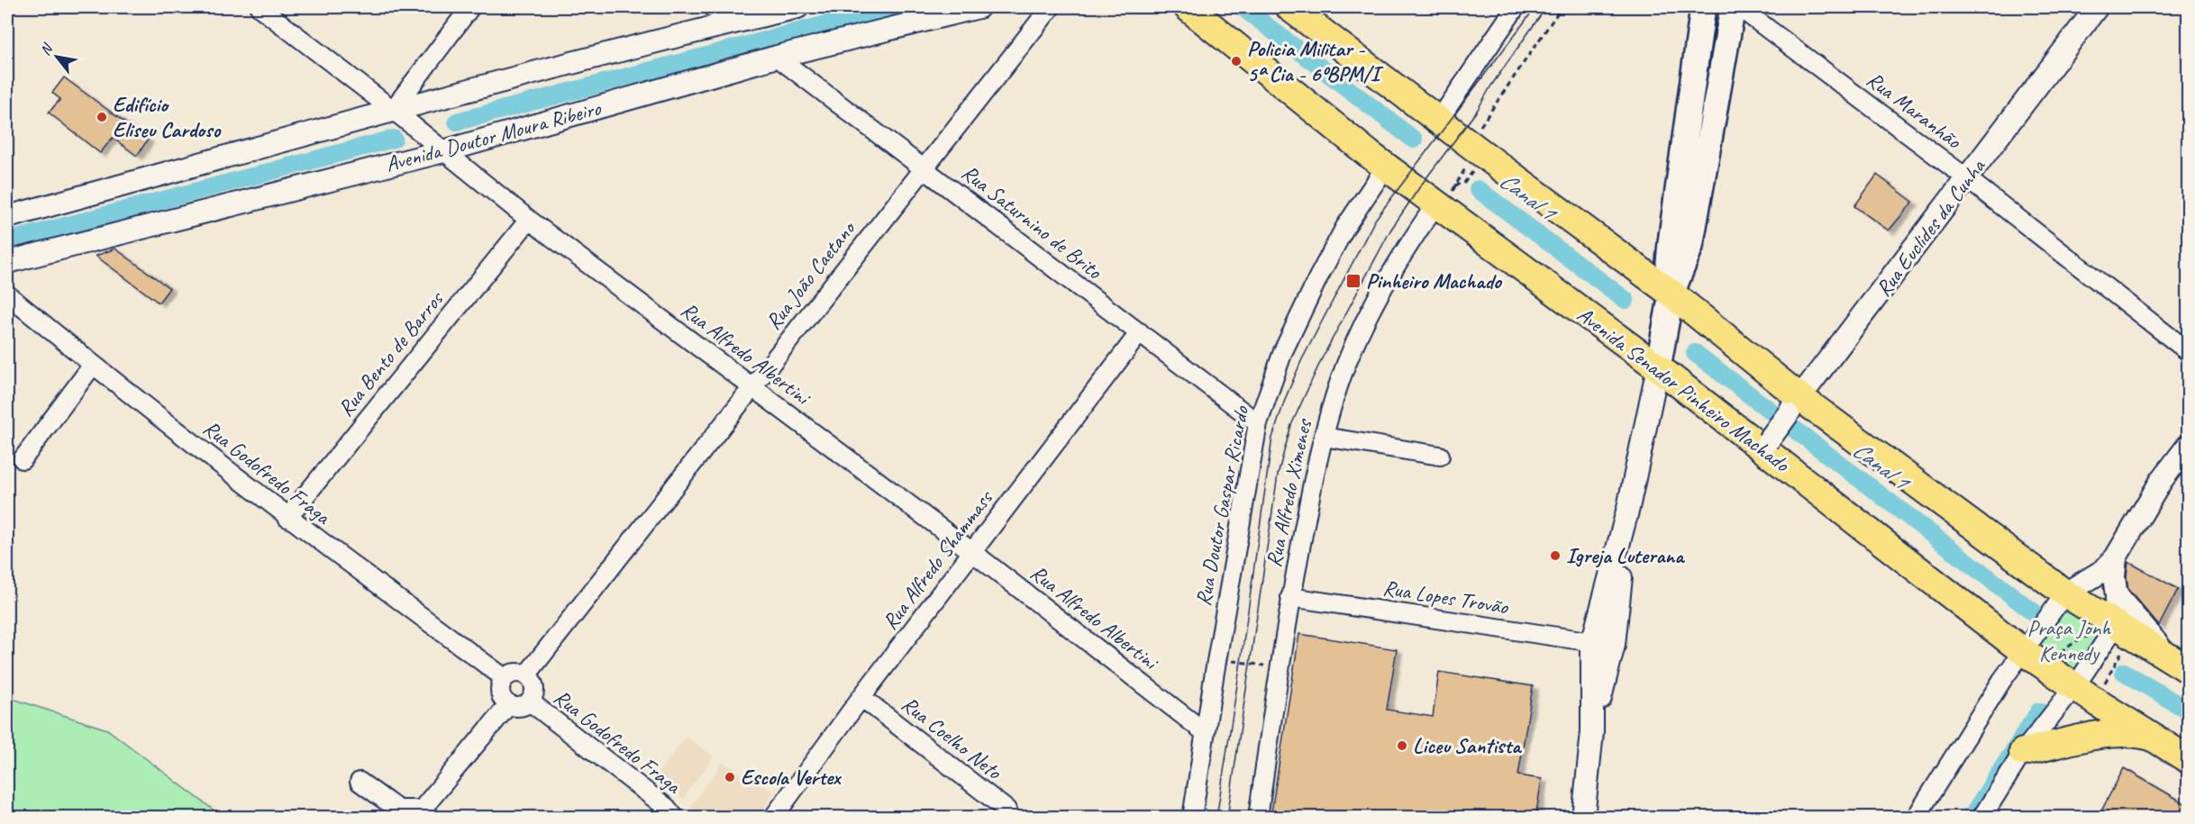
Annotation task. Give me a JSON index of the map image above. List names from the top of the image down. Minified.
{"streets":{"main road":["Avenida Senador Pinheiro Machado"],"street":["Rua Maranhão","Avenida Doutor Moura Ribeiro","Rua Saturnino de Brito","Rua Euclides da Cunha","Rua João Caetano","Rua Alfredo Albertini","Rua Bento de Barros","Rua Godofredo Fraga","Rua Alfredo Ximenes","Rua Doutor Gaspar Ricardo","Rua Alfredo Shammass","Rua Lopes Trovão","Rua Coelho Neto"]},"crossings":[["Rua Maranhão","Rua Euclides da Cunha"],["Avenida Doutor Moura Ribeiro","Rua Saturnino de Brito"],["Avenida Doutor Moura Ribeiro","Rua Alfredo Albertini"],["Rua Saturnino de Brito","Rua João Caetano"],["Rua Saturnino de Brito","Rua Doutor Gaspar Ricardo"],["Rua Saturnino de Brito","Rua Alfredo Shammass"],["Rua Euclides da Cunha","Avenida Senador Pinheiro Machado"],["Rua João Caetano","Rua Alfredo Albertini"],["Rua João Caetano","Rua Godofredo Fraga"],["Rua Alfredo Albertini","Rua Bento de Barros"],["Rua Alfredo Albertini","Rua Doutor Gaspar Ricardo"],["Rua Alfredo Albertini","Rua Alfredo Shammass"],["Rua Bento de Barros","Rua Godofredo Fraga"],["Avenida Senador Pinheiro Machado","Rua Alfredo Ximenes"],["Avenida Senador Pinheiro Machado","Rua Doutor Gaspar Ricardo"],["Rua Alfredo Ximenes","Rua Lopes Trovão"],["Rua Alfredo Shammass","Rua Coelho Neto"]],"water":["Canal 1"],"parks":["Praça Jonh Kennedy"],"places":{"other":["Policia Militar - 5ª Cia - 6ºBPM/I","Edifício Eliseu Cardoso","Igreja Luterana","Liceu Santista","Escola Vertex"],"transit":["Pinheiro Machado"]},"north":"top left"}
